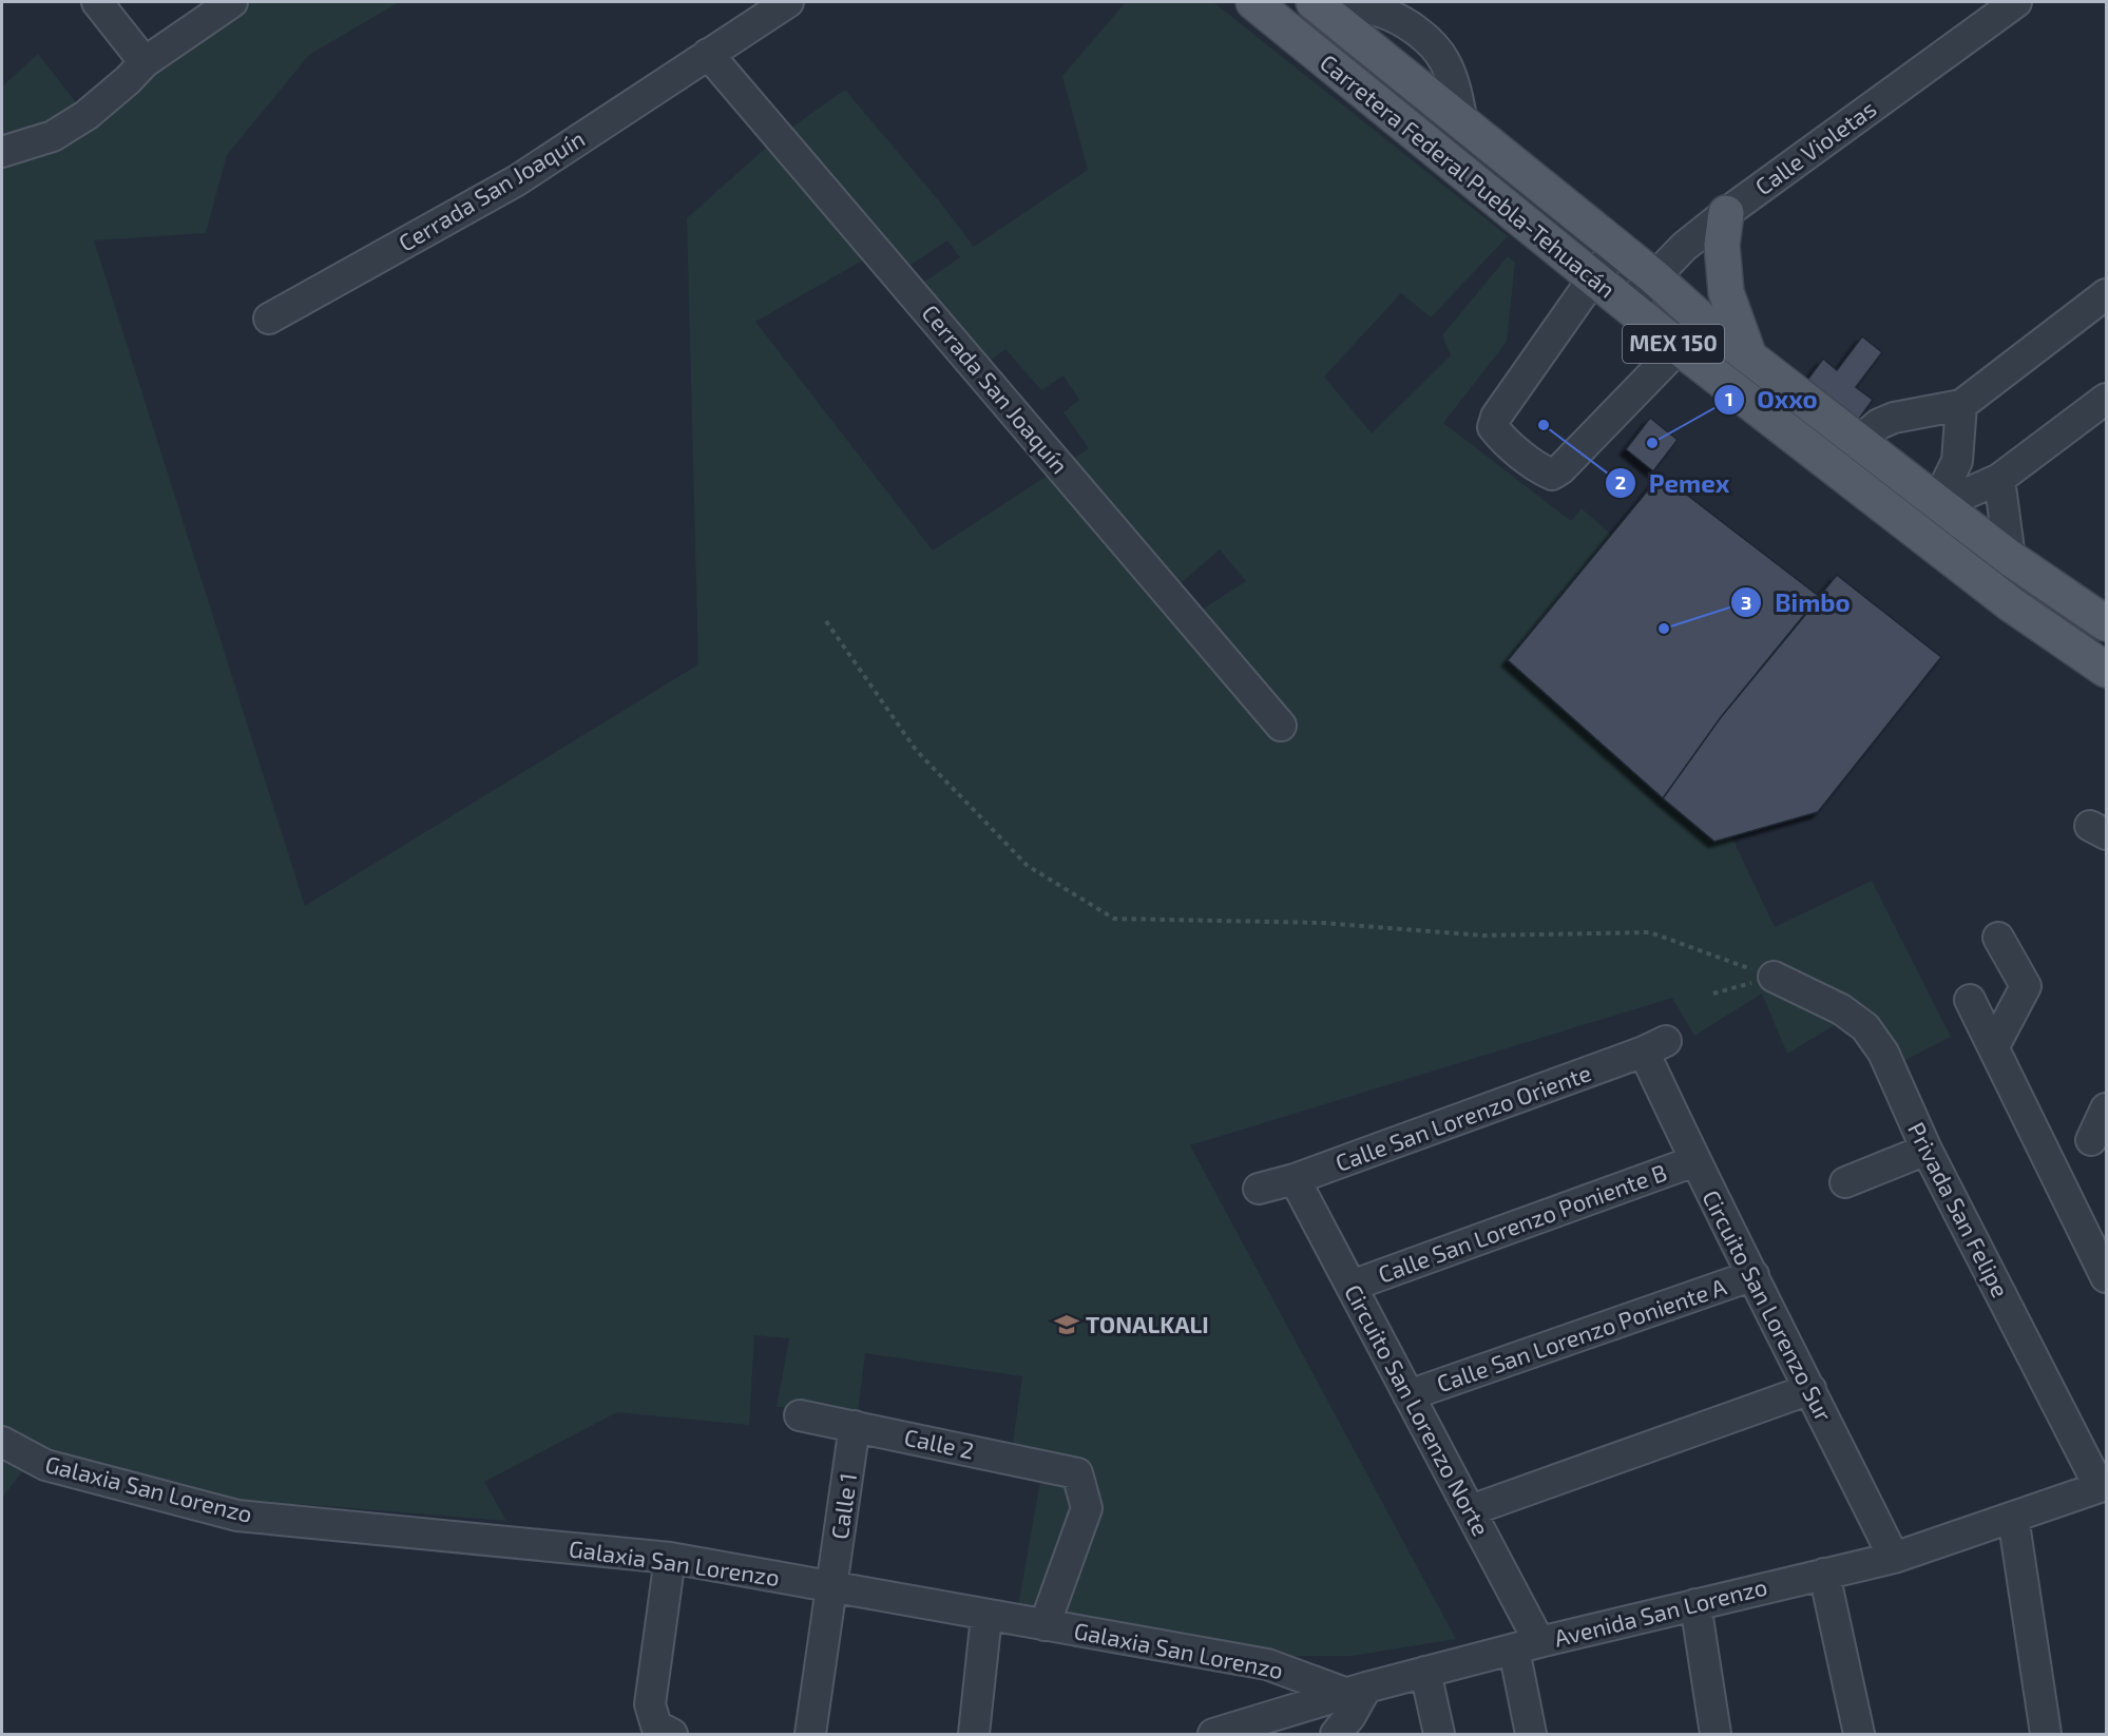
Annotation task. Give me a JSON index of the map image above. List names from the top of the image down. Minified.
{"streets":{"main road":["Carretera Federal Puebla-Tehuacán","MEX 150"],"street":["Calle Violetas","Cerrada San Joaquín","Calle San Lorenzo Oriente","Privada San Felipe","Calle San Lorenzo Poniente B","Circuito San Lorenzo Sur","Calle San Lorenzo Poniente A","Circuito San Lorenzo Norte","Calle 2","Galaxia San Lorenzo","Calle 1","Avenida San Lorenzo"]},"crossings":[["Calle Violetas","Carretera Federal Puebla-Tehuacán"],["Calle San Lorenzo Oriente","Circuito San Lorenzo Sur"],["Calle San Lorenzo Oriente","Circuito San Lorenzo Norte"],["Privada San Felipe","Avenida San Lorenzo"],["Calle San Lorenzo Poniente B","Circuito San Lorenzo Sur"],["Calle San Lorenzo Poniente B","Circuito San Lorenzo Norte"],["Circuito San Lorenzo Sur","Calle San Lorenzo Poniente A"],["Circuito San Lorenzo Sur","Avenida San Lorenzo"],["Calle San Lorenzo Poniente A","Circuito San Lorenzo Norte"],["Circuito San Lorenzo Norte","Avenida San Lorenzo"],["Calle 2","Galaxia San Lorenzo"],["Calle 2","Calle 1"],["Galaxia San Lorenzo","Calle 1"],["Galaxia San Lorenzo","Avenida San Lorenzo"]],"places":{"other":["Pemex","Oxxo","Bimbo"],"school or university":["TONALKALI"]}}
